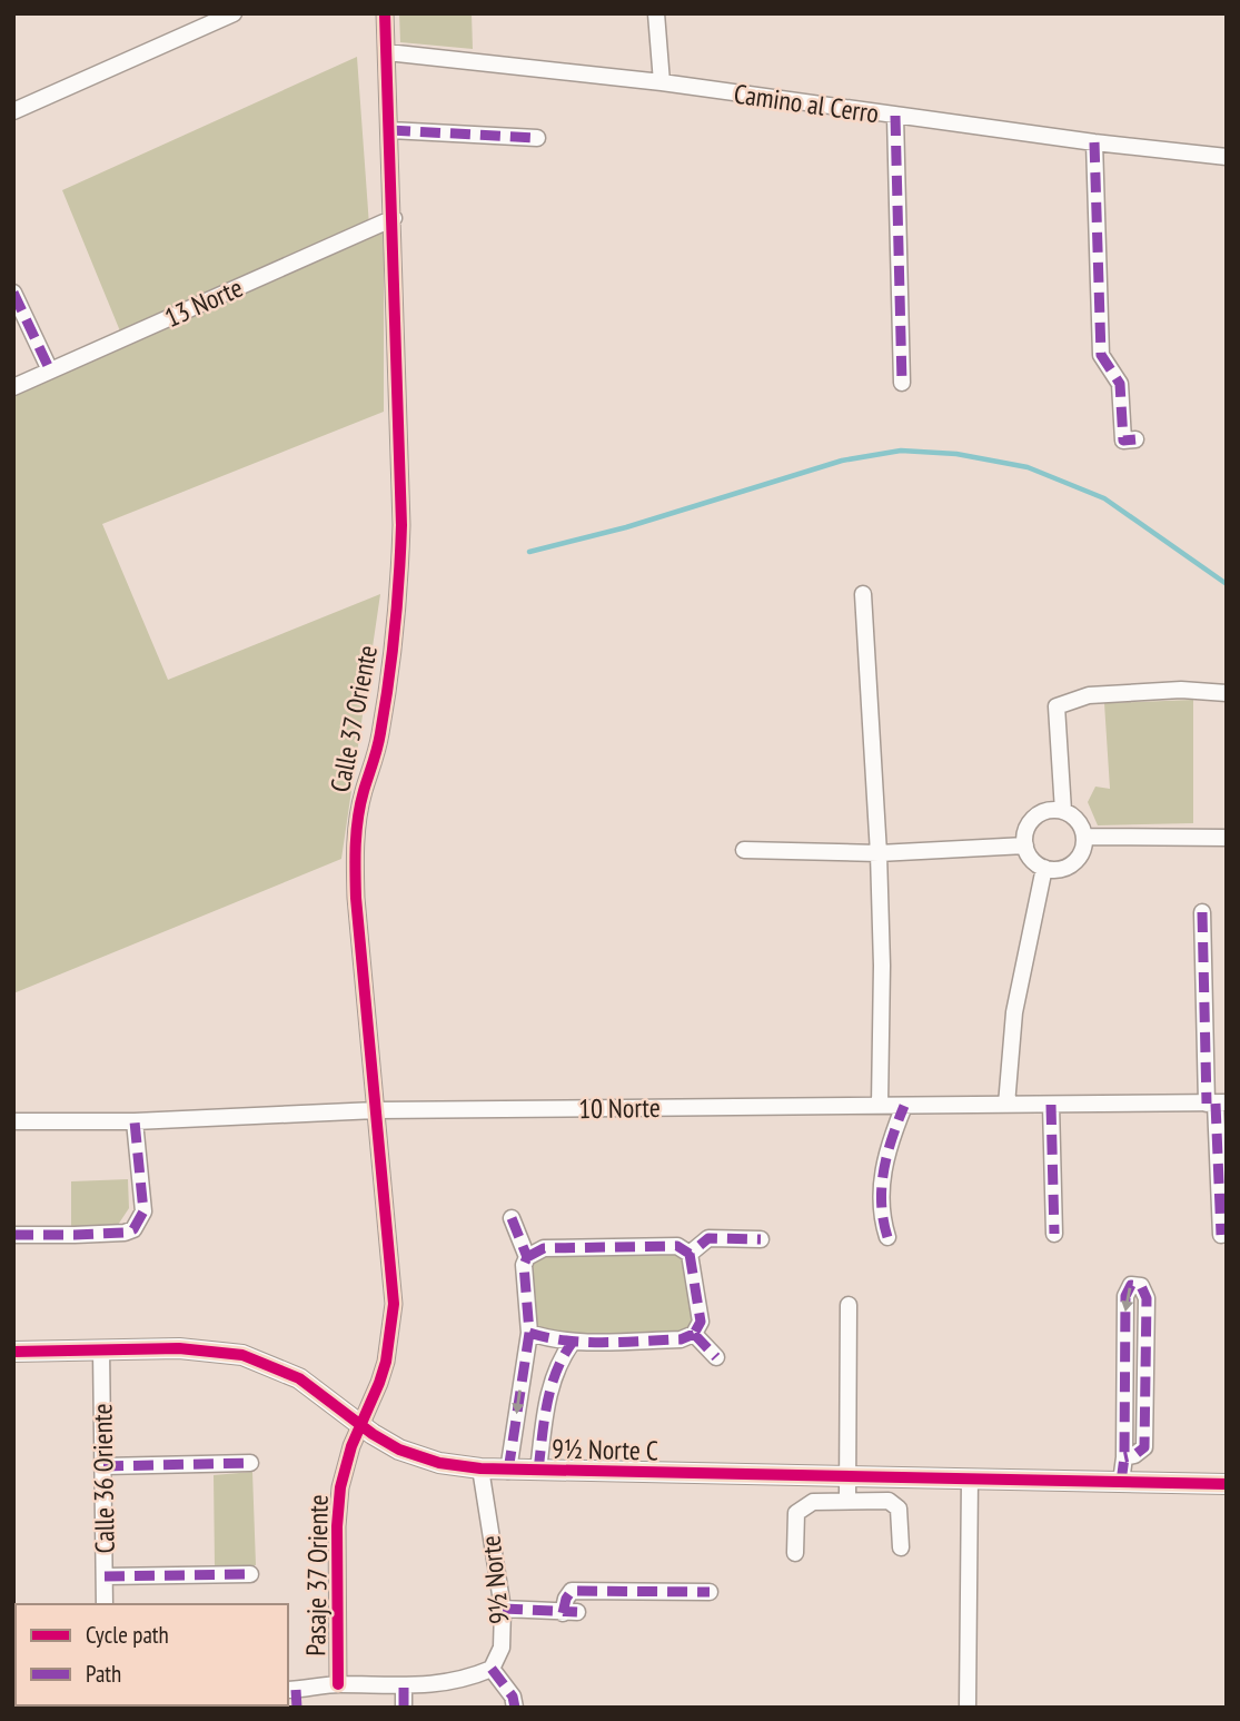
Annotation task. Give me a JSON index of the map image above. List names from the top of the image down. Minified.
{"streets":{"street":["Camino al Cerro","13 Norte","Calle 37 Oriente","10 Norte","9½ Norte C","Calle 36 Oriente","Pasaje 37 Oriente","9½ Norte"]},"crossings":[["Camino al Cerro","Calle 37 Oriente"],["13 Norte","Calle 37 Oriente"],["Calle 37 Oriente","10 Norte"],["Calle 37 Oriente","9½ Norte C"],["Calle 37 Oriente","Pasaje 37 Oriente"],["9½ Norte C","Calle 36 Oriente"],["9½ Norte C","Pasaje 37 Oriente"],["9½ Norte C","9½ Norte"]],"legend":["Cycle path","Path"]}
